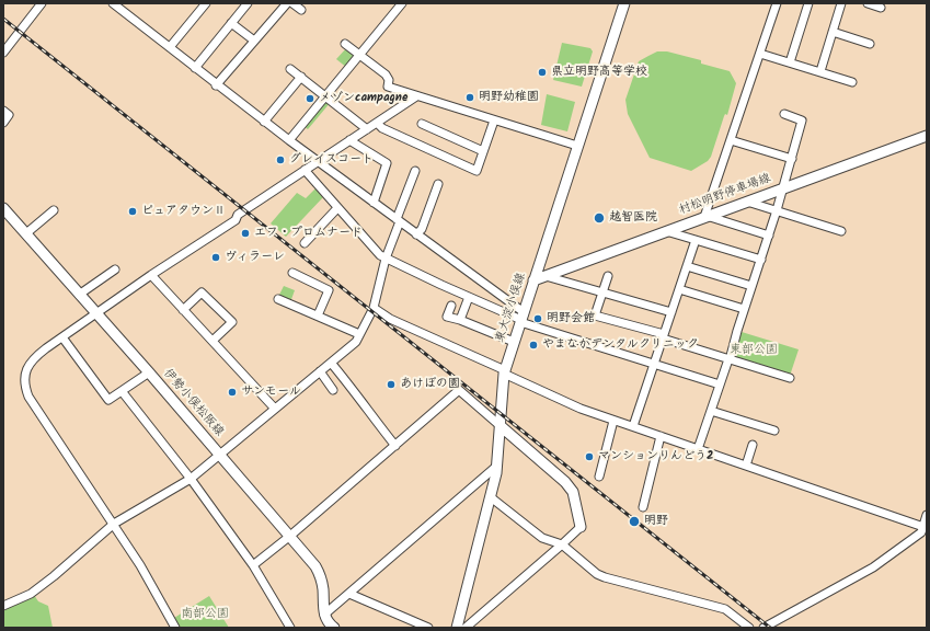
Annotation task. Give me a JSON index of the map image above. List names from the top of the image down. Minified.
{"streets":{"main road":["村松明野停車場線","東大淀小俣線","伊勢小俣松阪線"]},"crossings":[["村松明野停車場線","東大淀小俣線"]],"parks":["東部公園","南部公園"],"places":["県立明野高等学校","明野幼稚園","メゾンcampagne","グレイスコート","ピュアタウンⅡ","越智医院","エフ・プロムナード","ヴィラーレ","明野会館","やまなかデンタルクリニック","あけぼの園","サンモール","マンションりんどう2","明野"]}
